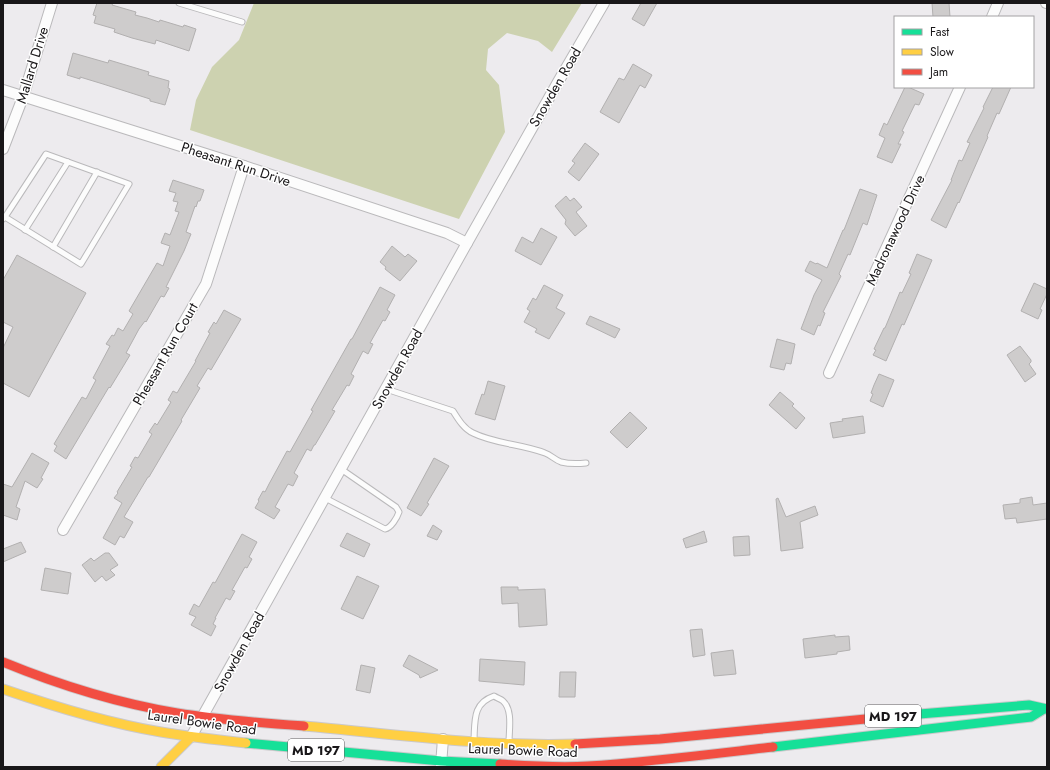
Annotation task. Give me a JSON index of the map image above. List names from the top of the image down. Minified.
{"streets":{"main road":["MD 197","Laurel Bowie Road"],"street":["Mallard Drive","Snowden Road","Pheasant Run Drive","Madronawood Drive","Pheasant Run Court"]},"crossings":[["Mallard Drive","Pheasant Run Drive"],["Snowden Road","Pheasant Run Drive"],["Snowden Road","Laurel Bowie Road"],["Pheasant Run Drive","Pheasant Run Court"]],"legend":["Fast","Slow","Jam"]}
